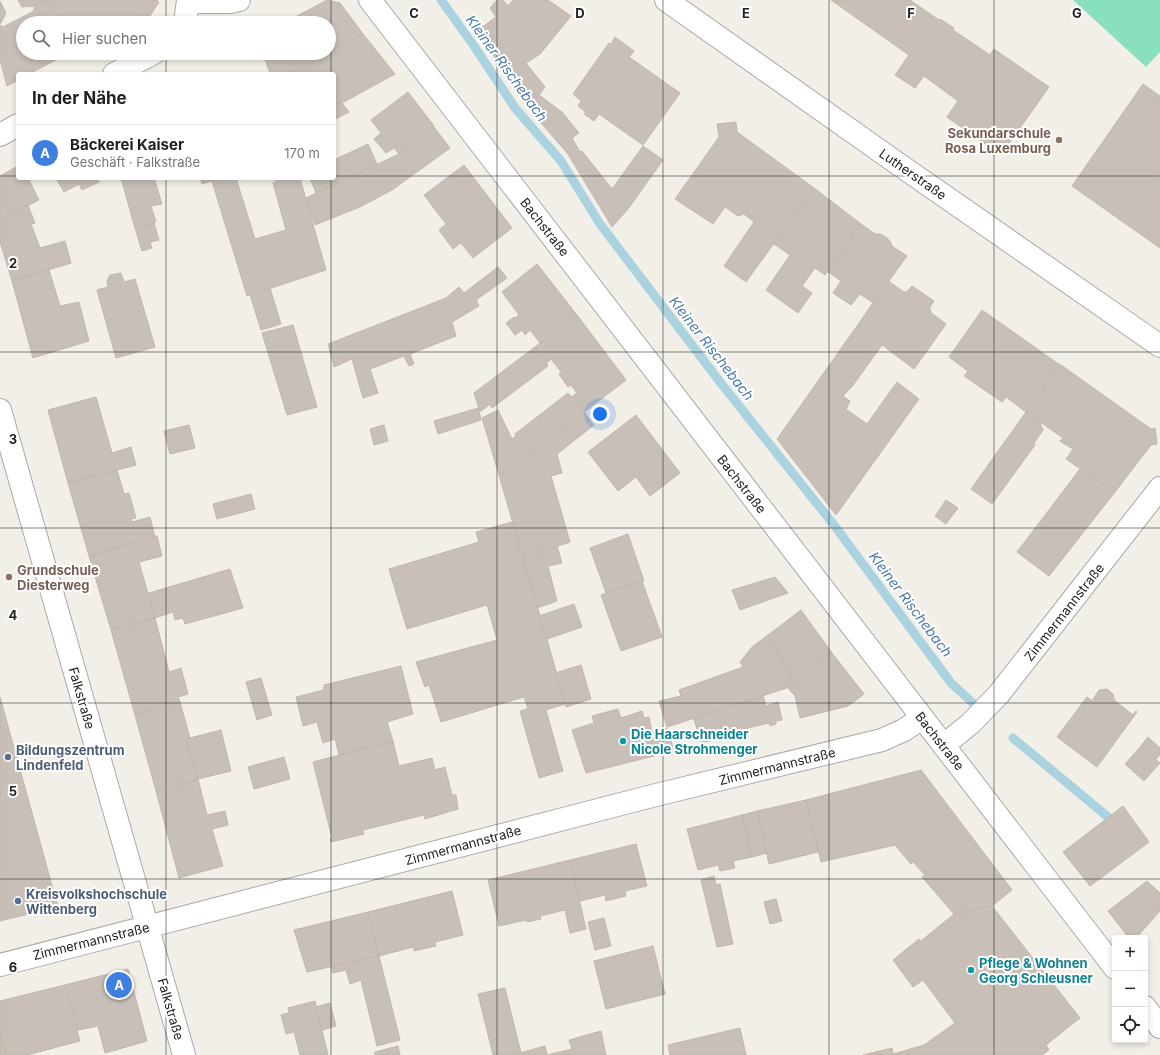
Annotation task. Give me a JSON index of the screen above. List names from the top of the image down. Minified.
{"streets":{"street":["Lutherstraße","Bachstraße","Zimmermannstraße","Falkstraße"]},"crossings":[["Bachstraße","Zimmermannstraße"],["Zimmermannstraße","Falkstraße"]],"water":["Kleiner Rischebach"],"places":["Sekundarschule Rosa Luxemburg","Grundschule Diesterweg","Die Haarschneider Nicole Strohmenger","Bildungszentrum Lindenfeld","Kreisvolkshochschule Wittenberg","Pflege & Wohnen Georg Schleusner"],"page":{"search":"Hier suchen","heading":"In der Nähe","list":[{"mark":"A","name":"Bäckerei Kaiser","note":"Geschäft · Falkstraße","value":"170 m"}],"map_buttons":["+","−"],"pins":"A"},"grid":{"columns":["C","D","E","F","G"],"rows":["2","3","4","5","6"]}}
